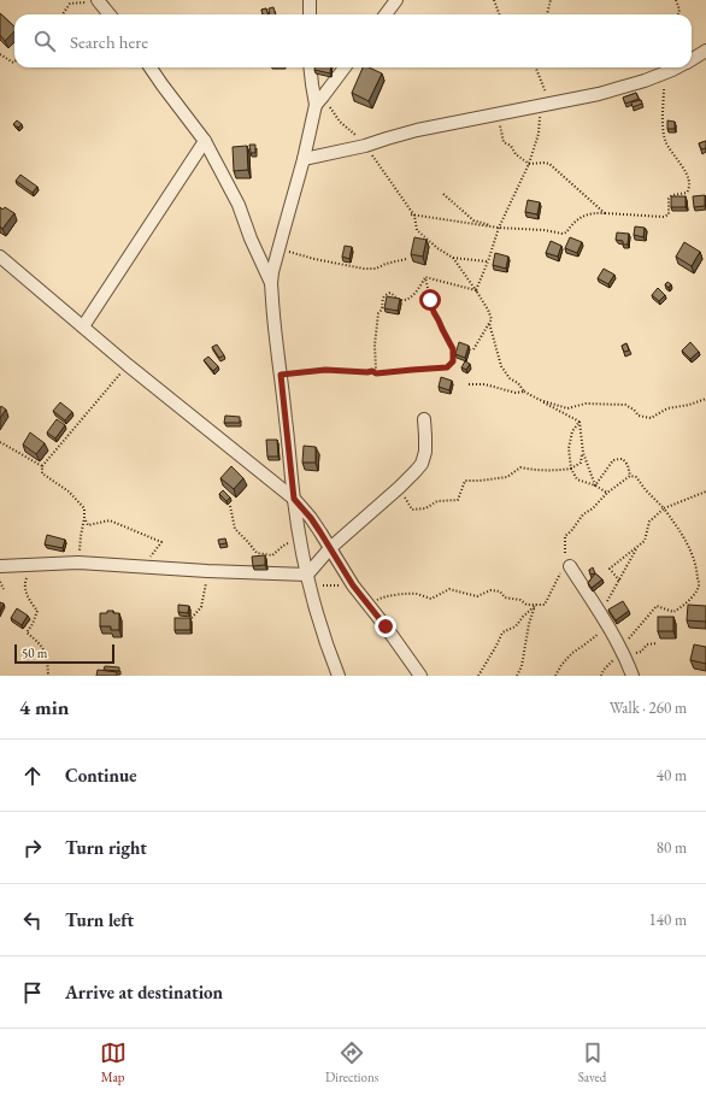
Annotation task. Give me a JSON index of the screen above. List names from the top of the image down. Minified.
{"scale_bar":"50 m","page":{"search":"Search here","scale":"50 m","heading":["4 min","Walk · 260 m"],"list":[["Continue","40 m"],["Turn right","80 m"],["Turn left","140 m"],"Arrive at destination"],"nav":["Map","Directions","Saved"]}}
